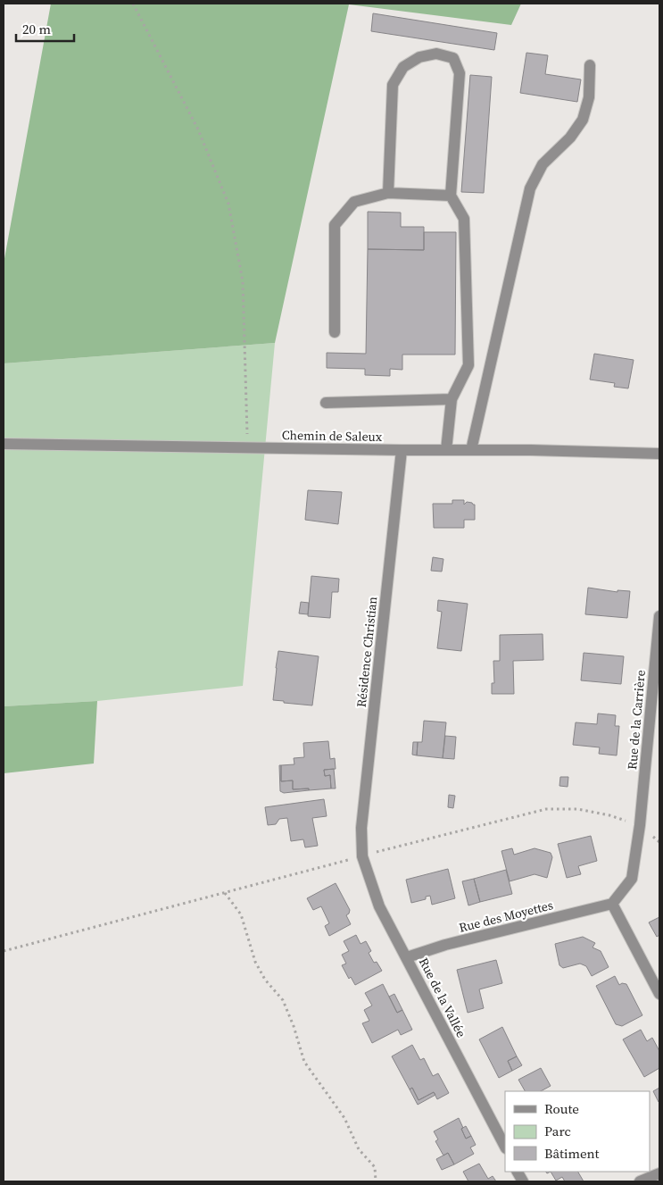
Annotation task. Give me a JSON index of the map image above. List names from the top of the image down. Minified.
{"streets":{"street":["Chemin de Saleux","Résidence Christian","Rue de la Carrière","Rue des Moyettes","Rue de la Vallée"]},"crossings":[["Chemin de Saleux","Résidence Christian"],["Résidence Christian","Rue de la Vallée"],["Rue des Moyettes","Rue de la Vallée"]],"legend":["Route","Parc","Bâtiment"],"scale_bar":"20 m"}
